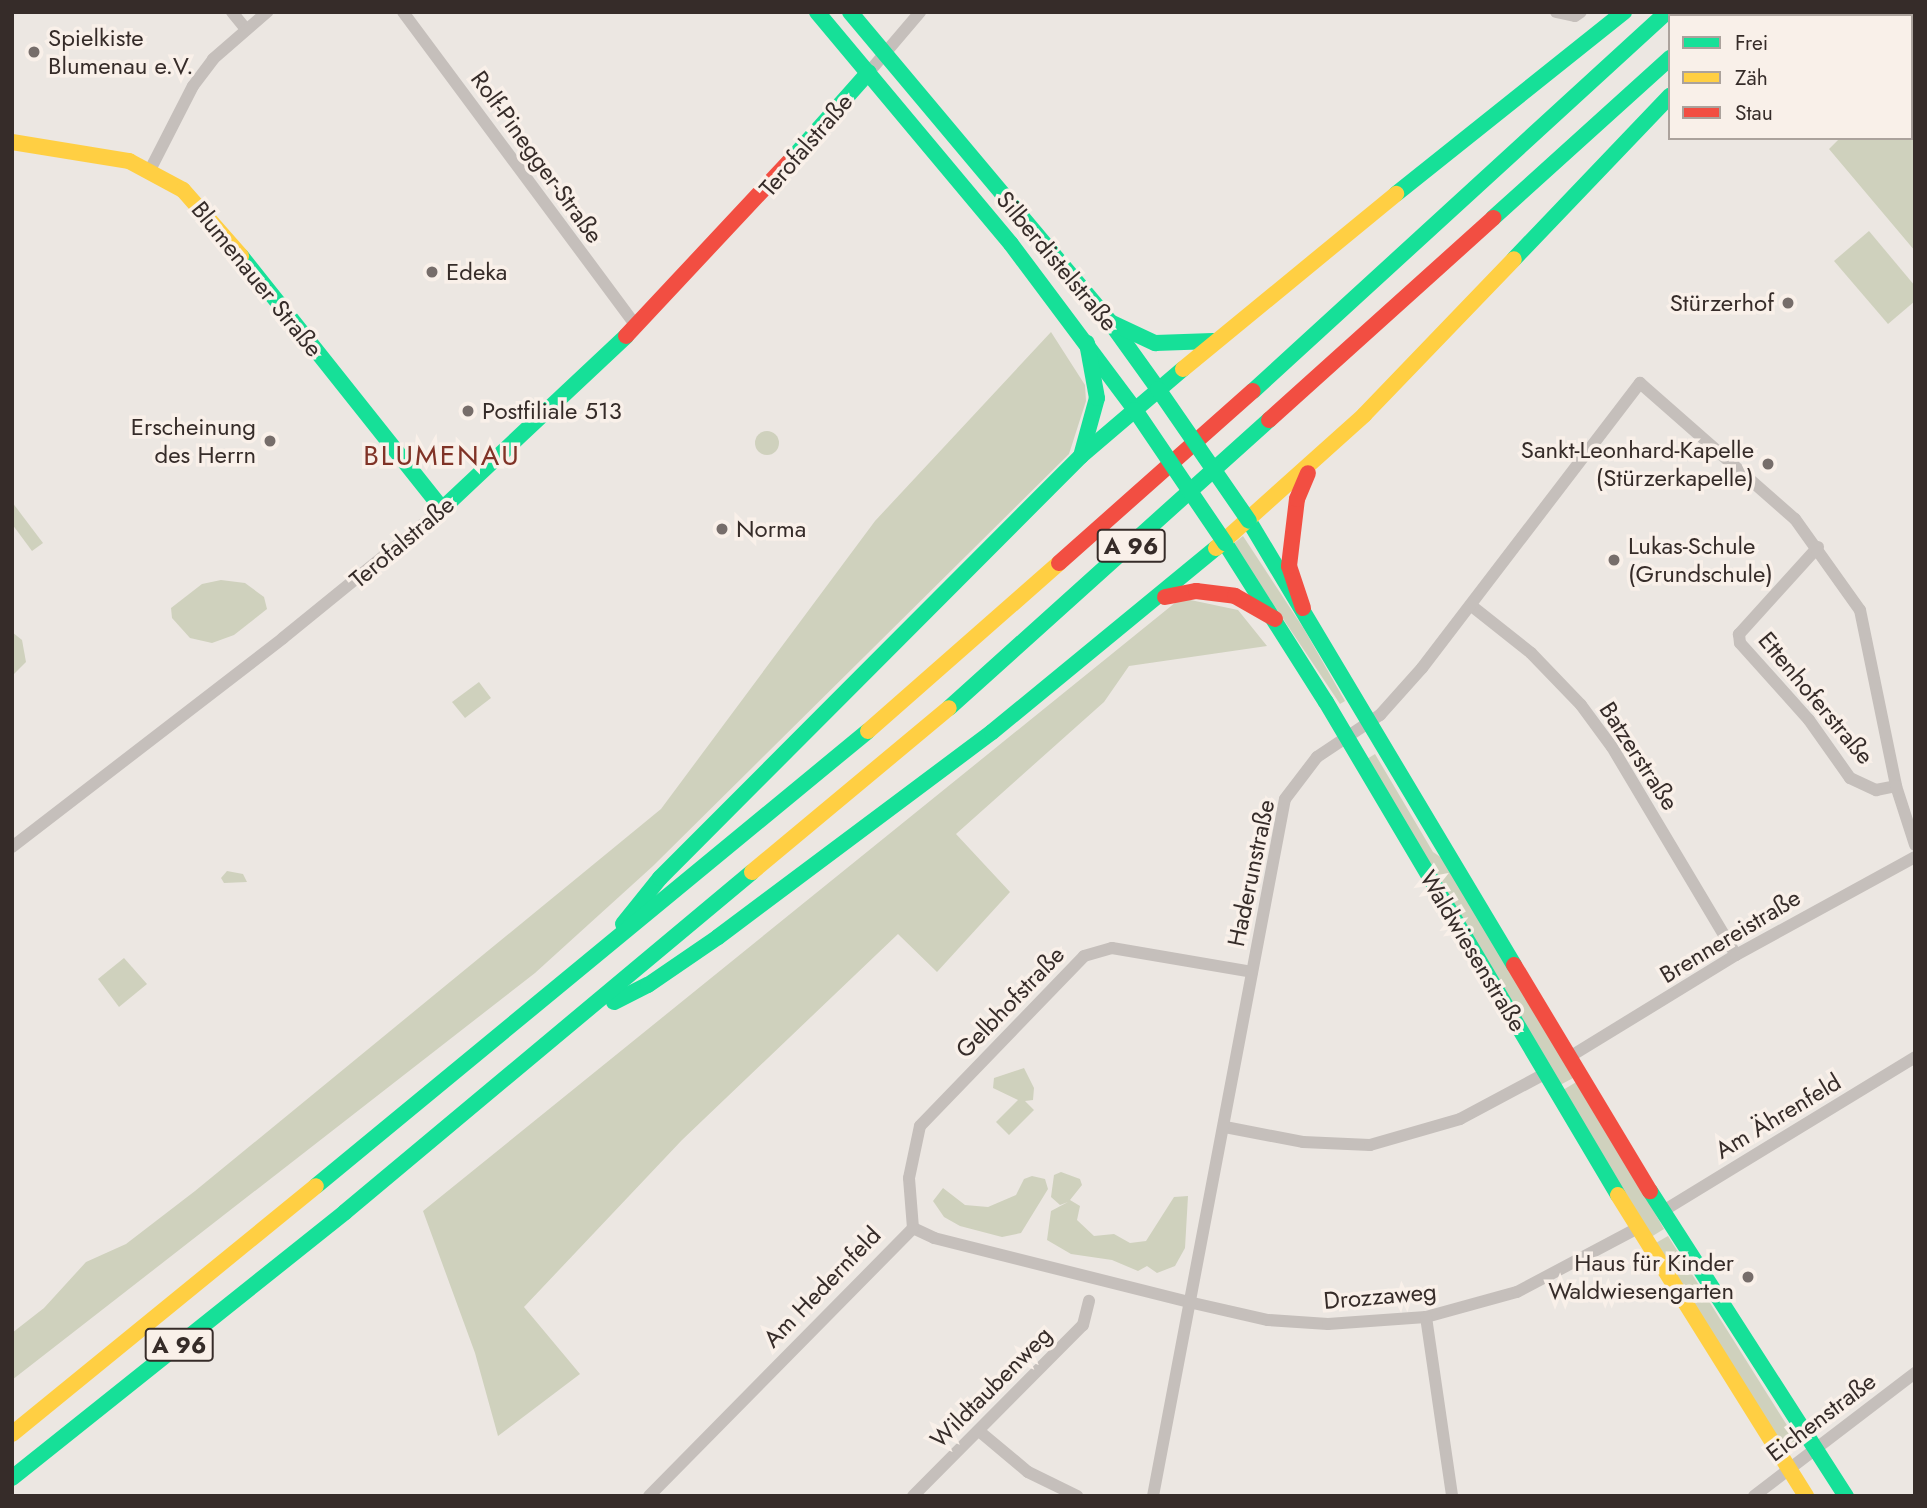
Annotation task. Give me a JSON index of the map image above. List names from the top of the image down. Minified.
{"streets":{"main road":["Terofalstraße","Silberdistelstraße","Blumenauer Straße","A 96","Waldwiesenstraße"],"street":["Rolf-Pinegger-Straße","Ettenhoferstraße","Batzerstraße","Haderunstraße","Brennereistraße","Gelbhofstraße","Am Ährenfeld","Am Hedernfeld","Drozzaweg","Wildtaubenweg","Eichenstraße"]},"crossings":[["Terofalstraße","Rolf-Pinegger-Straße"],["Terofalstraße","Silberdistelstraße"],["Terofalstraße","Blumenauer Straße"],["Silberdistelstraße","Waldwiesenstraße"],["Ettenhoferstraße","Haderunstraße"],["Batzerstraße","Haderunstraße"],["Batzerstraße","Brennereistraße"],["Haderunstraße","Waldwiesenstraße"],["Haderunstraße","Gelbhofstraße"],["Haderunstraße","Am Hedernfeld"],["Haderunstraße","Drozzaweg"],["Brennereistraße","Waldwiesenstraße"],["Waldwiesenstraße","Am Ährenfeld"],["Waldwiesenstraße","Drozzaweg"],["Waldwiesenstraße","Eichenstraße"],["Gelbhofstraße","Am Hedernfeld"],["Am Hedernfeld","Drozzaweg"]],"districts":["BLUMENAU"],"places":["Spielkiste Blumenau e.V.","Edeka","Stürzerhof","Postfiliale 513","Erscheinung des Herrn","Sankt-Leonhard-Kapelle (Stürzerkapelle)","Norma","Lukas-Schule (Grundschule)","Haus für Kinder Waldwiesengarten"],"legend":["Frei","Zäh","Stau"]}
